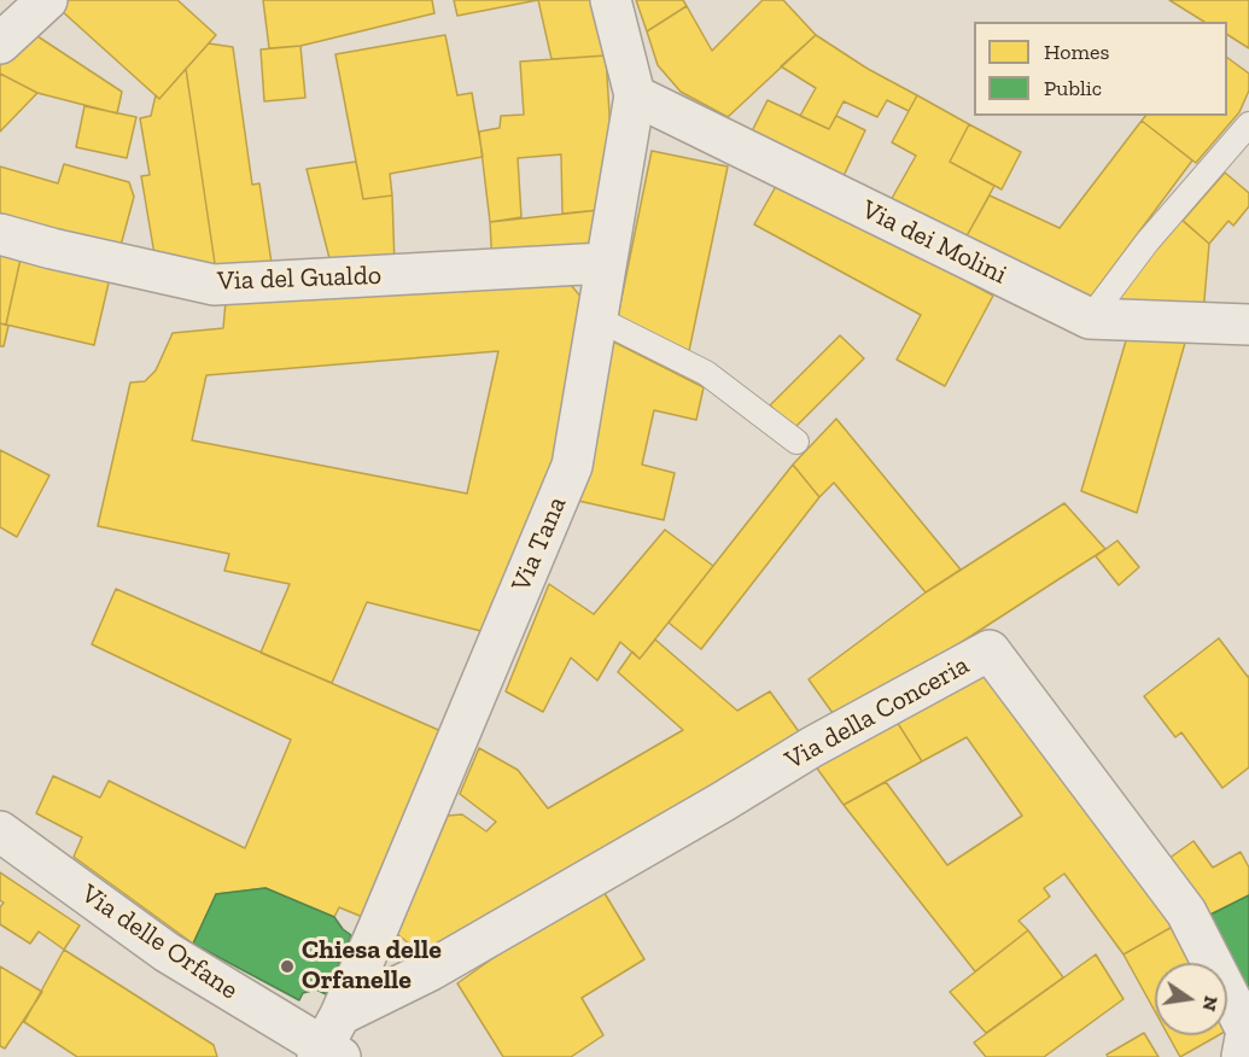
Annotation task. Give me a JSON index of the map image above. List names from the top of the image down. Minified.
{"streets":{"street":["Via dei Molini","Via del Gualdo","Via Tana","Via della Conceria","Via delle Orfane"]},"crossings":[["Via dei Molini","Via Tana"],["Via del Gualdo","Via Tana"],["Via Tana","Via della Conceria"],["Via Tana","Via delle Orfane"],["Via della Conceria","Via delle Orfane"]],"places":["Chiesa delle Orfanelle"],"legend":["Homes","Public"],"north":"right"}
